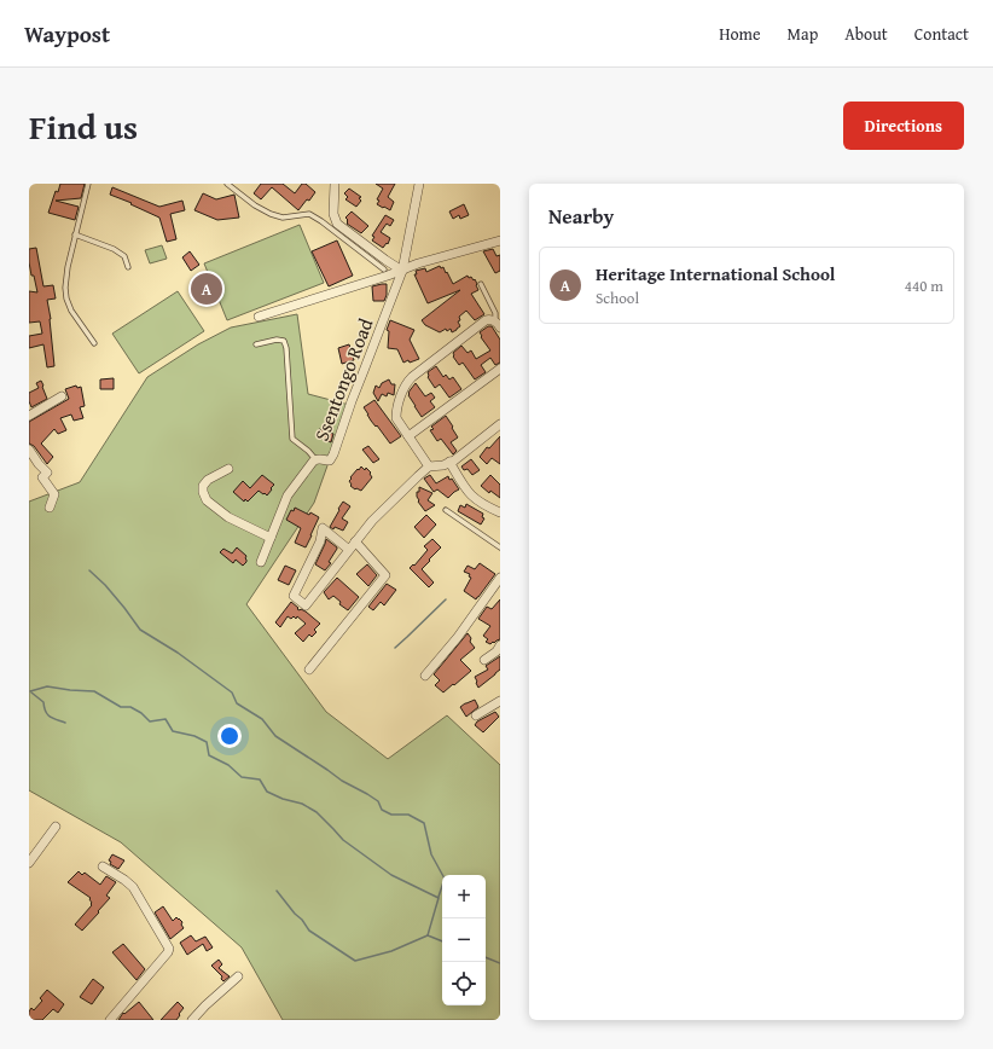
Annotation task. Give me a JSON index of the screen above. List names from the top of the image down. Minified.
{"streets":{"street":["Ssentongo Road"]},"page":{"header":"Waypost","nav":["Home","Map","About","Contact"],"title":"Find us","buttons":"Directions","heading":"Nearby","list":[{"mark":"A","name":"Heritage International School","note":"School","value":"440 m"}],"pins":"A","map_buttons":["+","−"]}}
